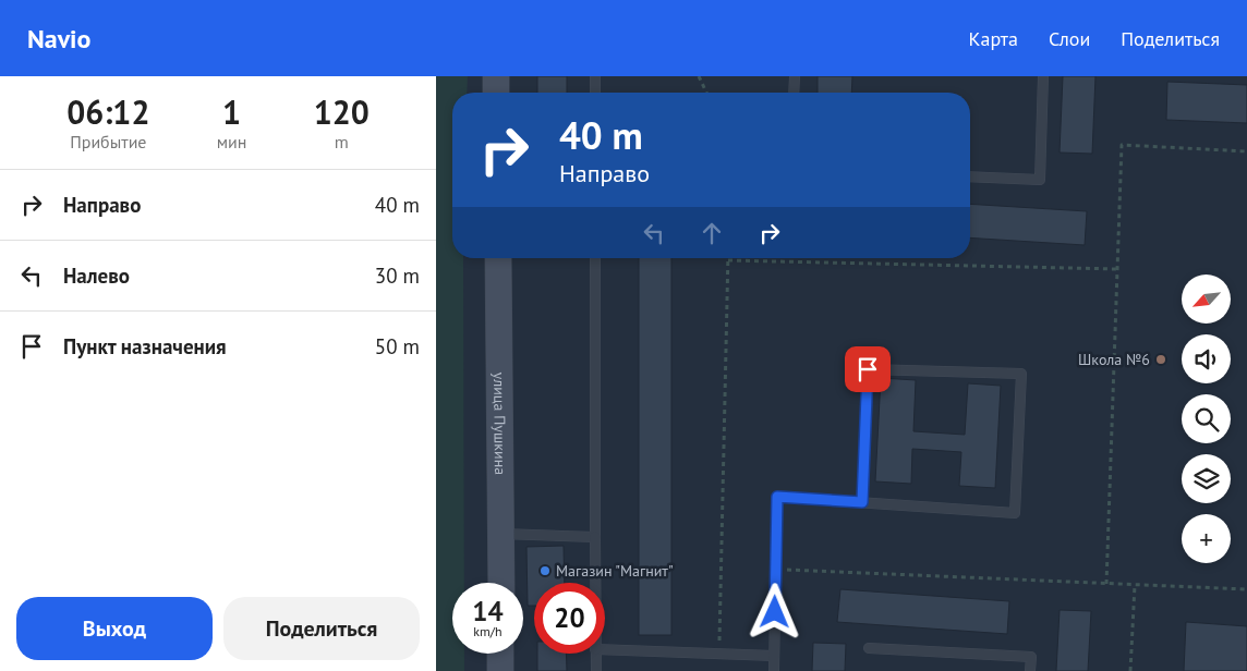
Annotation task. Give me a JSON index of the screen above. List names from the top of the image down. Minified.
{"streets":{"street":["улица Пушкина"]},"places":["Школа №6","Магазин \"Магнит\""],"north":"bottom left","page":{"header":"Navio","nav":["Карта","Слои","Поделиться"],"eta":["06:12","Прибытие","1","мин","120","m"],"turn":["40 m","Направо"],"list":[{"name":"Направо","value":"40 m"},{"name":"Налево","value":"30 m"},{"name":"Пункт назначения","value":"50 m"}],"map_buttons":"+","speed":"14 km/h","limit":"20","buttons":["Выход","Поделиться"]}}
